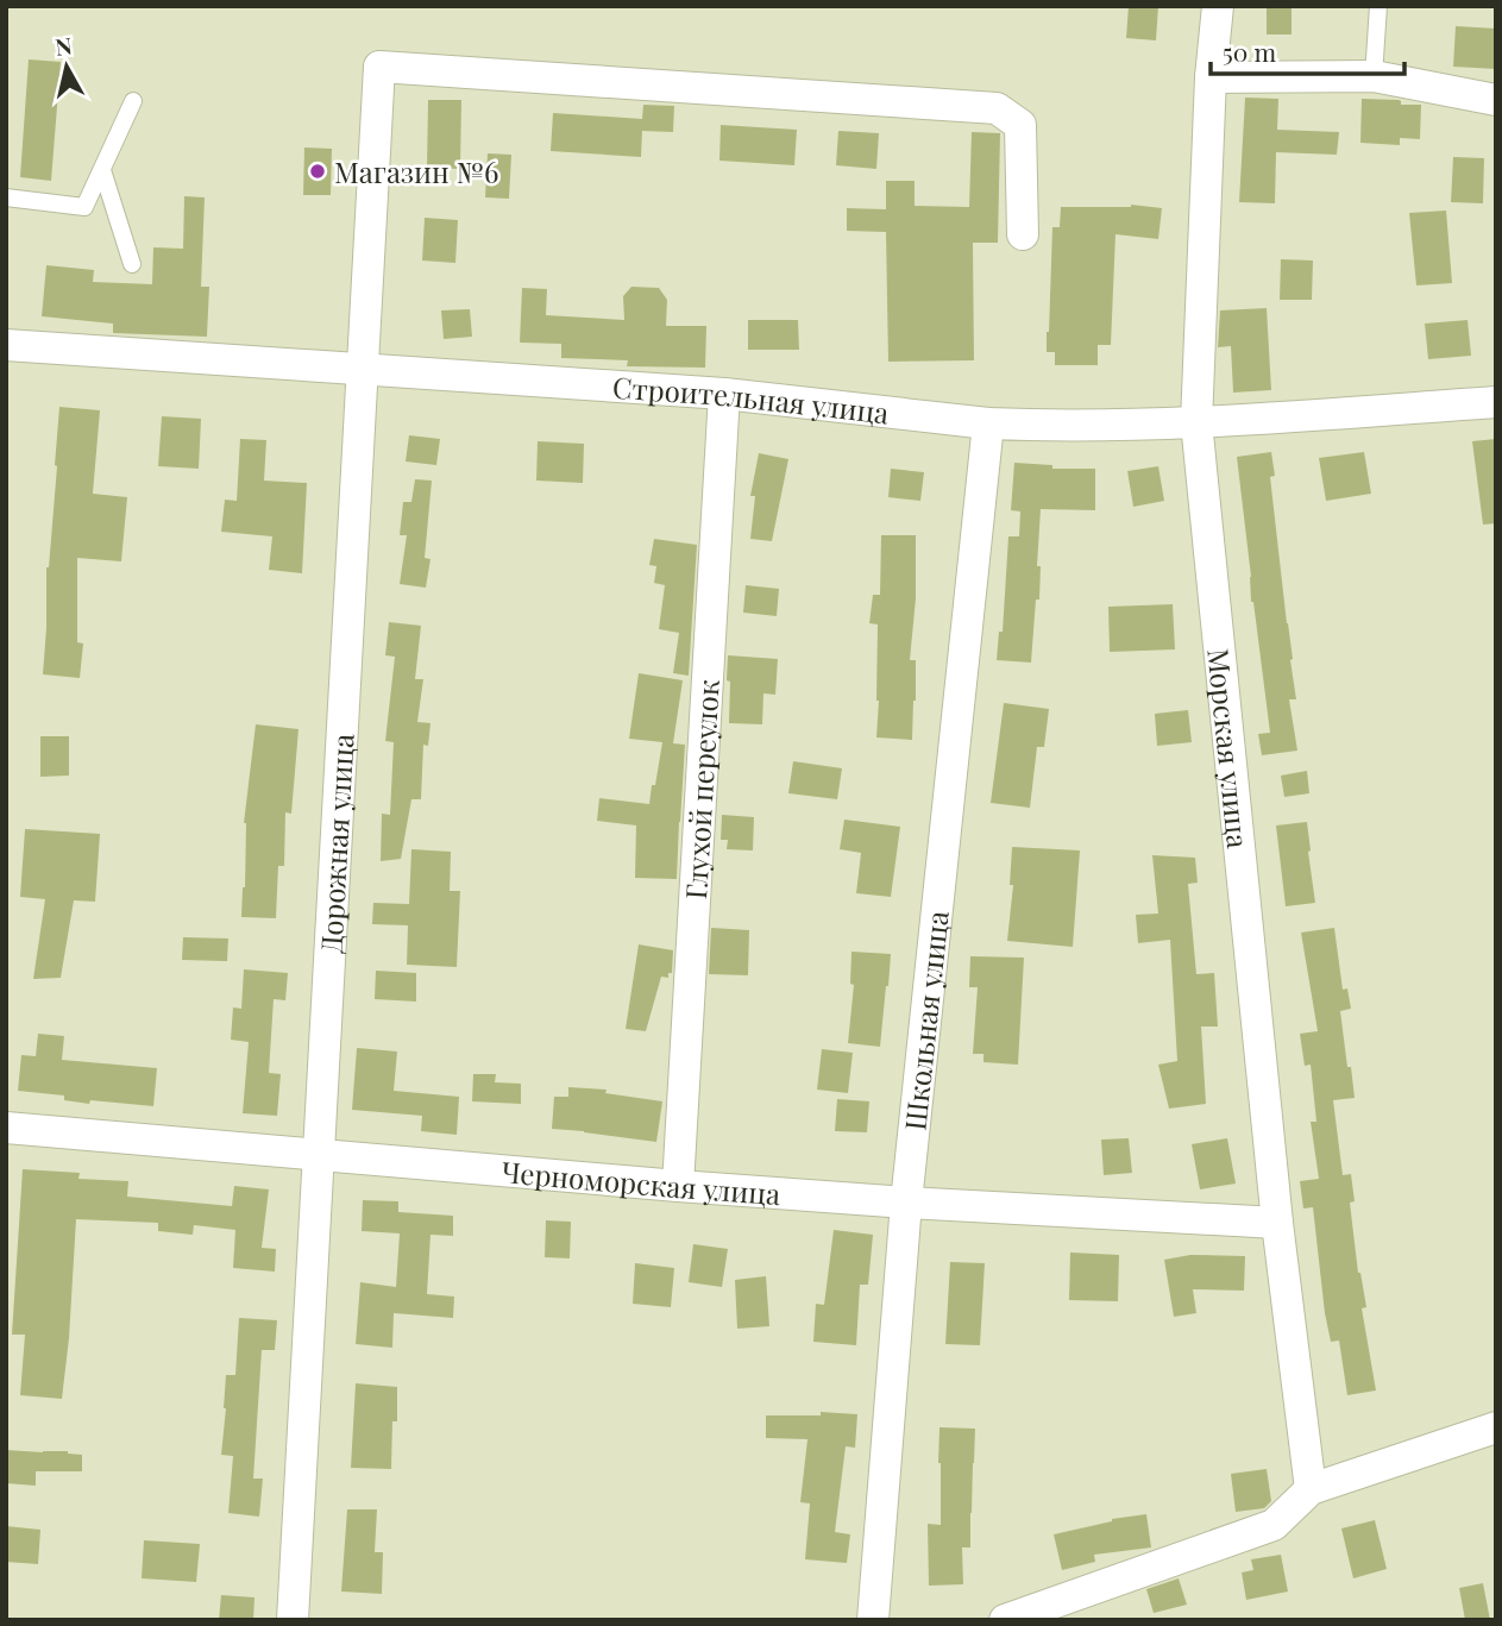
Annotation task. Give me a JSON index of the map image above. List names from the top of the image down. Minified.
{"streets":{"street":["Строительная улица","Морская улица","Глухой переулок","Дорожная улица","Школьная улица","Черноморская улица"]},"crossings":[["Строительная улица","Морская улица"],["Строительная улица","Глухой переулок"],["Строительная улица","Дорожная улица"],["Строительная улица","Школьная улица"],["Морская улица","Черноморская улица"],["Глухой переулок","Черноморская улица"],["Дорожная улица","Черноморская улица"],["Школьная улица","Черноморская улица"]],"places":["Магазин №6"],"scale_bar":"50 m","north":"top"}
